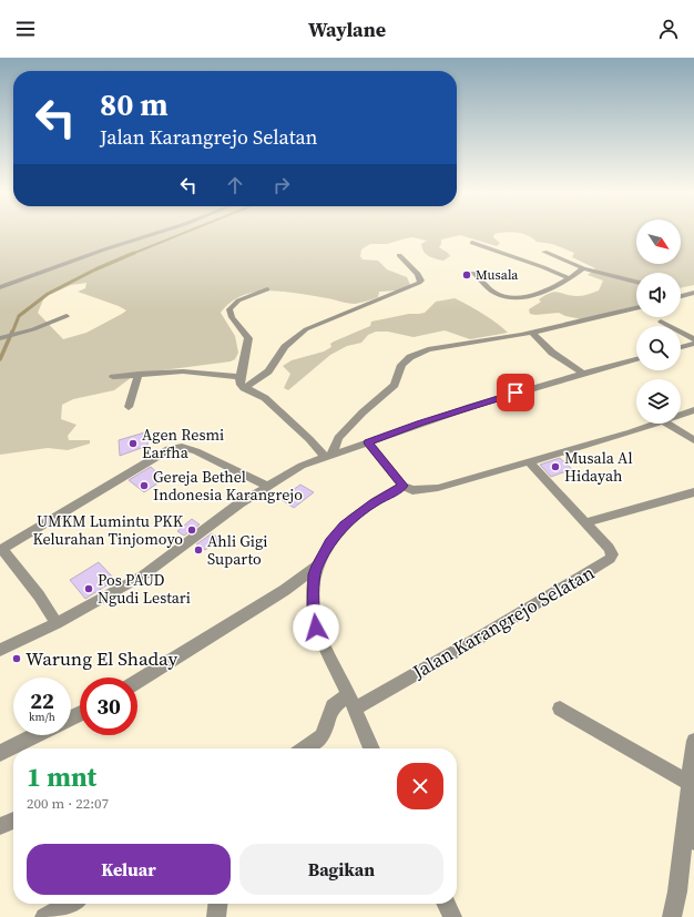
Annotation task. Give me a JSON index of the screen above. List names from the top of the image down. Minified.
{"streets":{"street":["Jalan Karangrejo Selatan"]},"places":["Musala","Agen Resmi Earfha","Musala Al Hidayah","Gereja Bethel Indonesia Karangrejo","UMKM Lumintu PKK Kelurahan Tinjomoyo","Ahli Gigi Suparto","Pos PAUD Ngudi Lestari","Warung El Shaday"],"north":"bottom right","page":{"header":"Waylane","turn":["80 m","Jalan Karangrejo Selatan"],"speed":"22 km/h","limit":"30","heading":["1 mnt","200 m · 22:07"],"buttons":["Keluar","Bagikan"]}}
